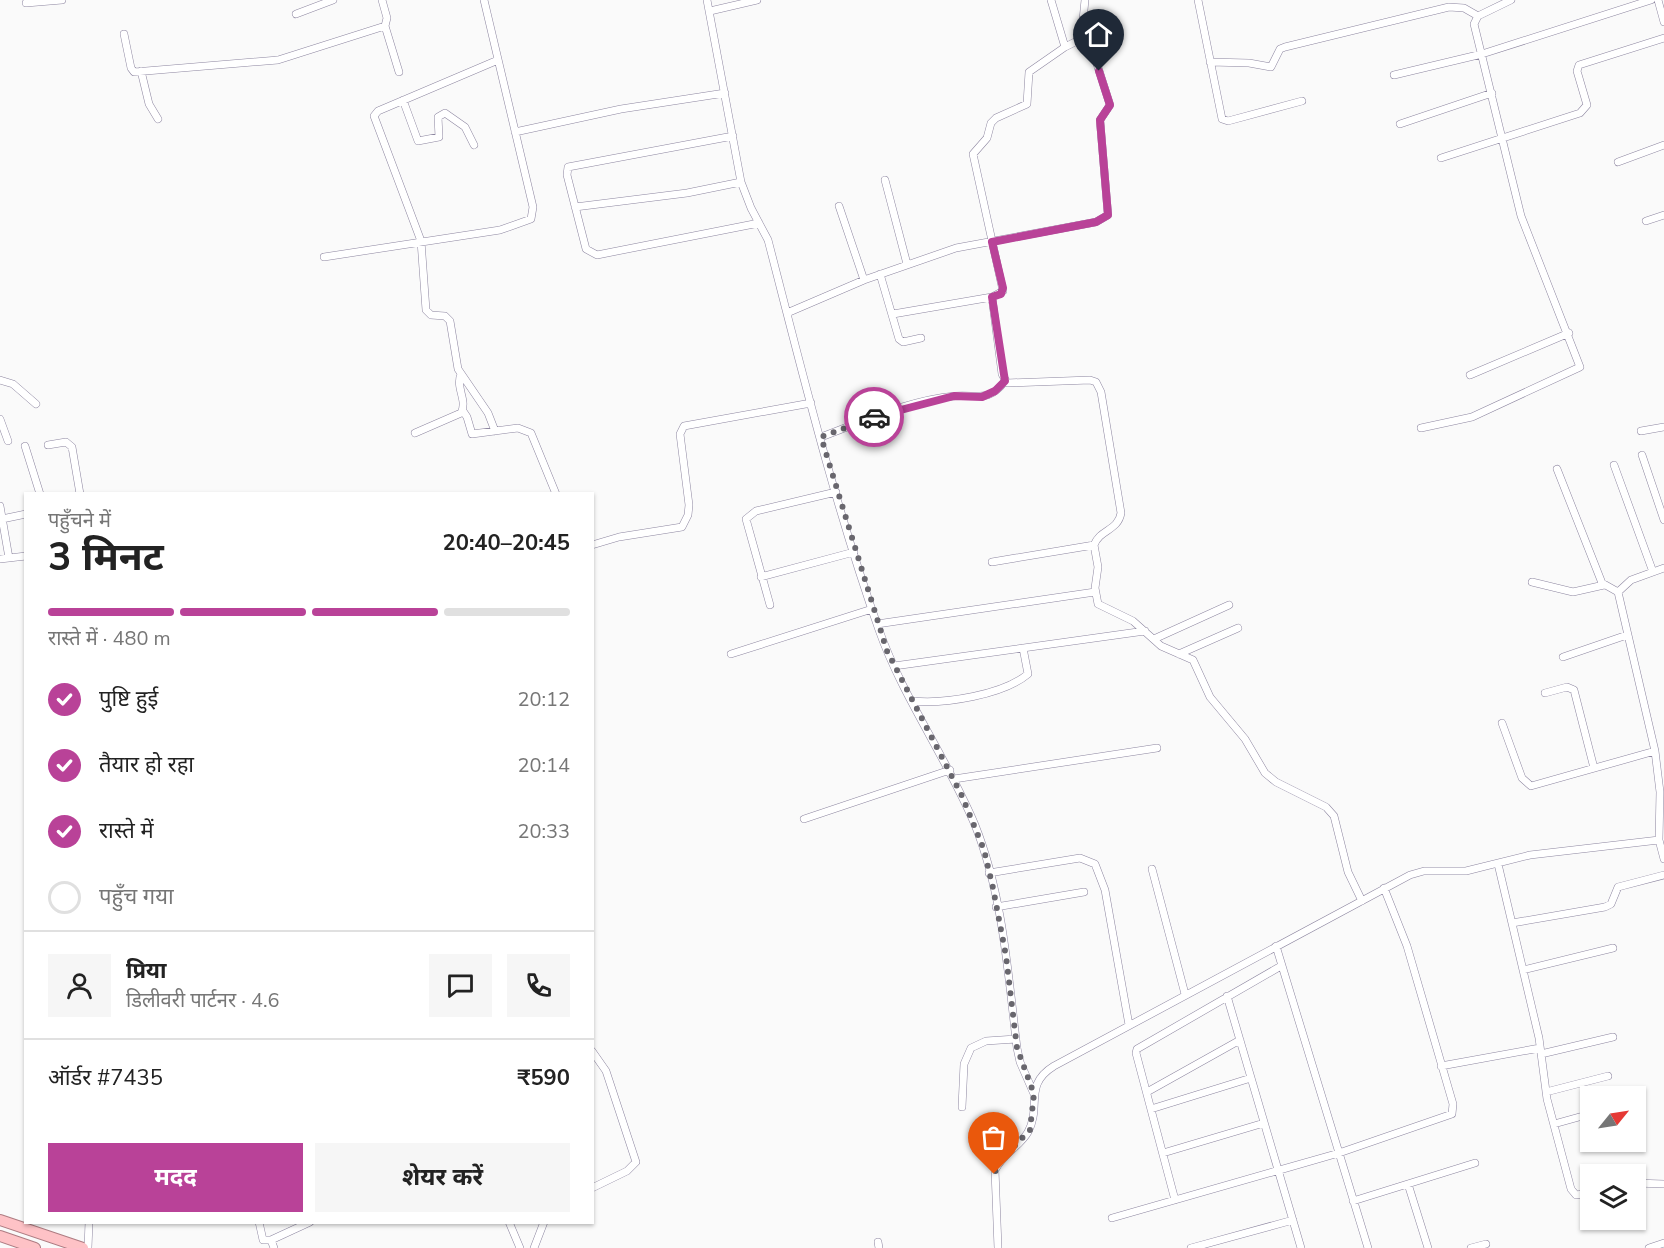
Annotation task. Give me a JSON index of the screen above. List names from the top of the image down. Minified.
{"north":"top right","page":{"heading":["3 मिनट","पहुँचने में","20:40–20:45"],"panel":["प्रिया","डिलीवरी पार्टनर · 4.6","ऑर्डर #7435","₹590"],"bar":"रास्ते में · 480 m","list":[["पुष्टि हुई","20:12"],["तैयार हो रहा","20:14"],["रास्ते में","20:33"],"पहुँच गया"],"buttons":["मदद","शेयर करें"]}}
